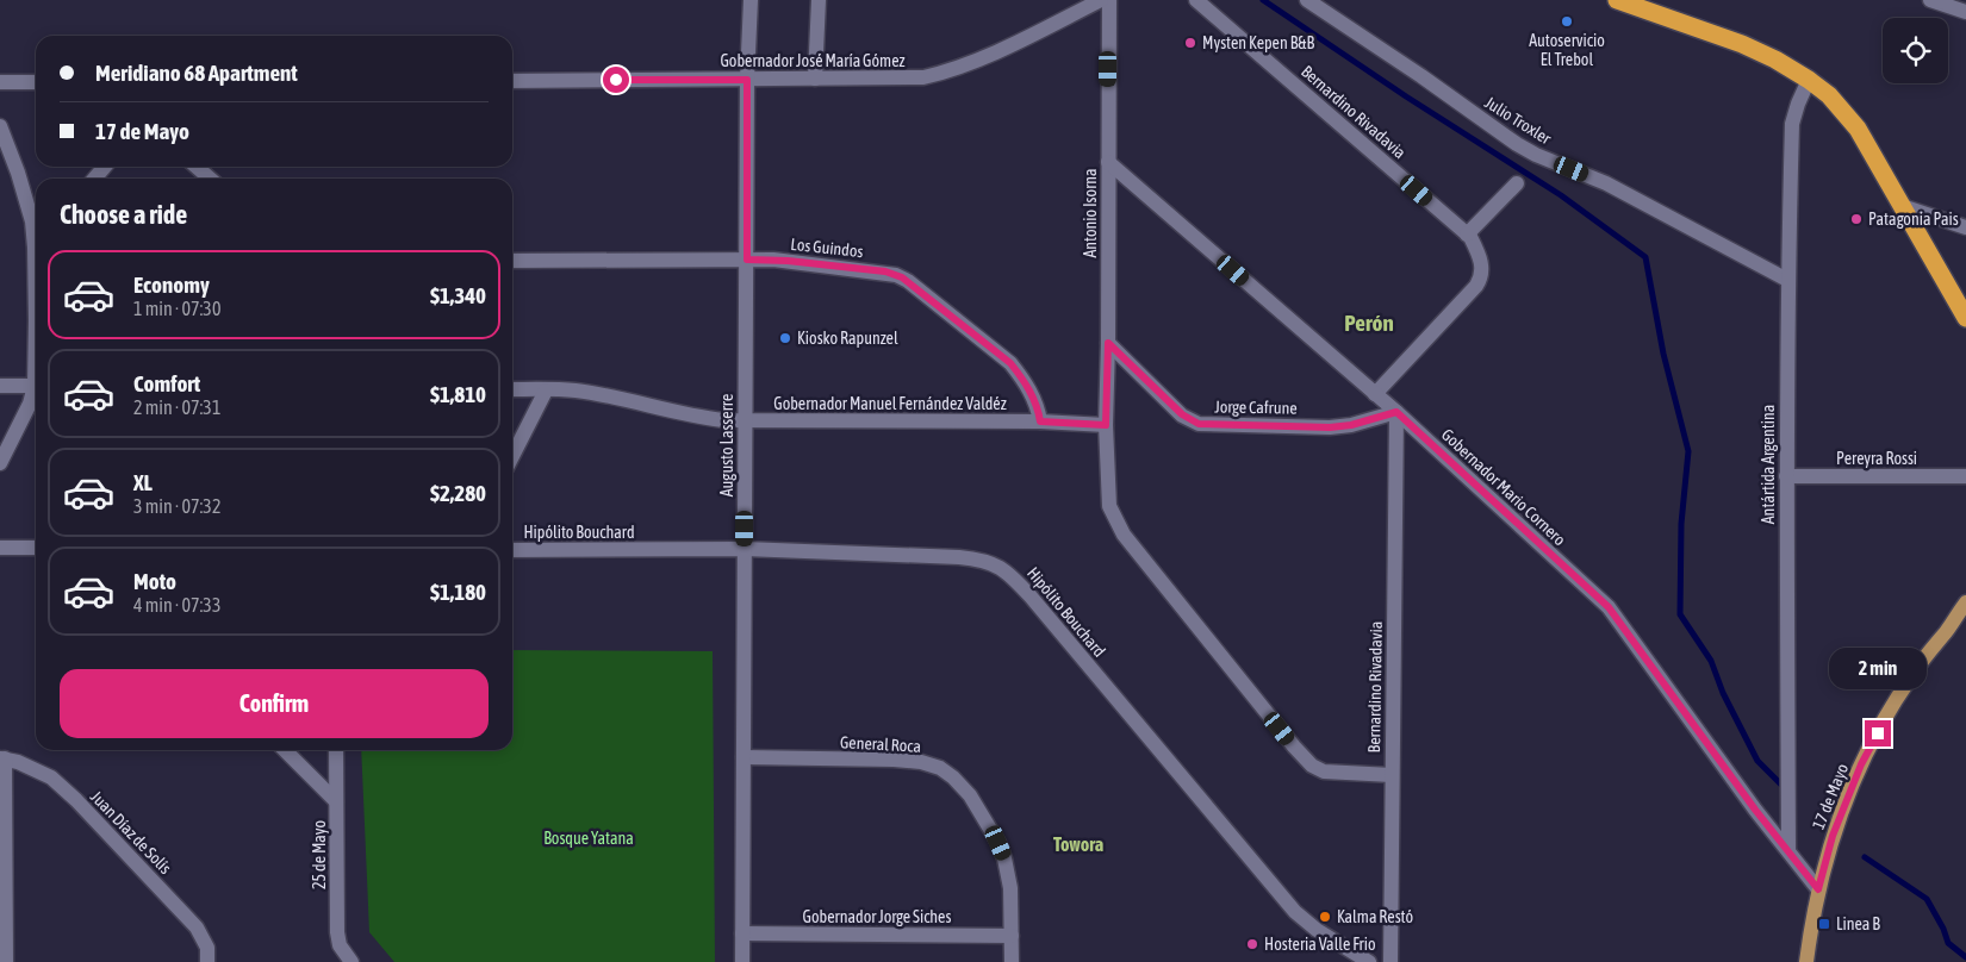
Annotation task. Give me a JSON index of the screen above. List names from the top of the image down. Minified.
{"streets":{"main road":["17 de Mayo"],"street":["Gobernador José María Gómez","Bernardino Rivadavia","Julio Troxler","Antonio Isorna","Los Guindos","Gobernador Manuel Fernández Valdéz","Jorge Cafrune","Augusto Lasserre","Pereyra Rossi","Antártida Argentina","Gobernador Mario Cornero","Hipólito Bouchard","General Roca","Juan Díaz de Solís","25 de Mayo","Gobernador Jorge Siches"]},"crossings":[["Gobernador José María Gómez","Augusto Lasserre"],["Bernardino Rivadavia","Jorge Cafrune"],["Bernardino Rivadavia","Gobernador Mario Cornero"],["Julio Troxler","Antártida Argentina"],["Antonio Isorna","Gobernador Manuel Fernández Valdéz"],["Antonio Isorna","Jorge Cafrune"],["Antonio Isorna","Gobernador Mario Cornero"],["Los Guindos","Gobernador Manuel Fernández Valdéz"],["Los Guindos","Augusto Lasserre"],["Gobernador Manuel Fernández Valdéz","Augusto Lasserre"],["Jorge Cafrune","Gobernador Mario Cornero"],["Augusto Lasserre","Hipólito Bouchard"],["Augusto Lasserre","General Roca"],["Augusto Lasserre","Gobernador Jorge Siches"],["Pereyra Rossi","Antártida Argentina"],["Antártida Argentina","Gobernador Mario Cornero"],["Gobernador Mario Cornero","17 de Mayo"],["General Roca","Gobernador Jorge Siches"]],"districts":["Perón","Towora"],"parks":["Bosque Yatana"],"places":{"other":["Autoservicio El Trebol","Mysten Kepen B&B","Patagonia Pais","Kiosko Rapunzel","Kalma Restó","Hosteria Valle Frio"],"transit":["Linea B"]},"page":{"banner":["Meridiano 68 Apartment","17 de Mayo"],"heading":"Choose a ride","list":[{"name":"Economy","note":"1 min · 07:30","value":"$1,340"},{"name":"Comfort","note":"2 min · 07:31","value":"$1,810"},{"name":"XL","note":"3 min · 07:32","value":"$2,280"},{"name":"Moto","note":"4 min · 07:33","value":"$1,180"}],"bubble":"2 min","buttons":"Confirm"}}
